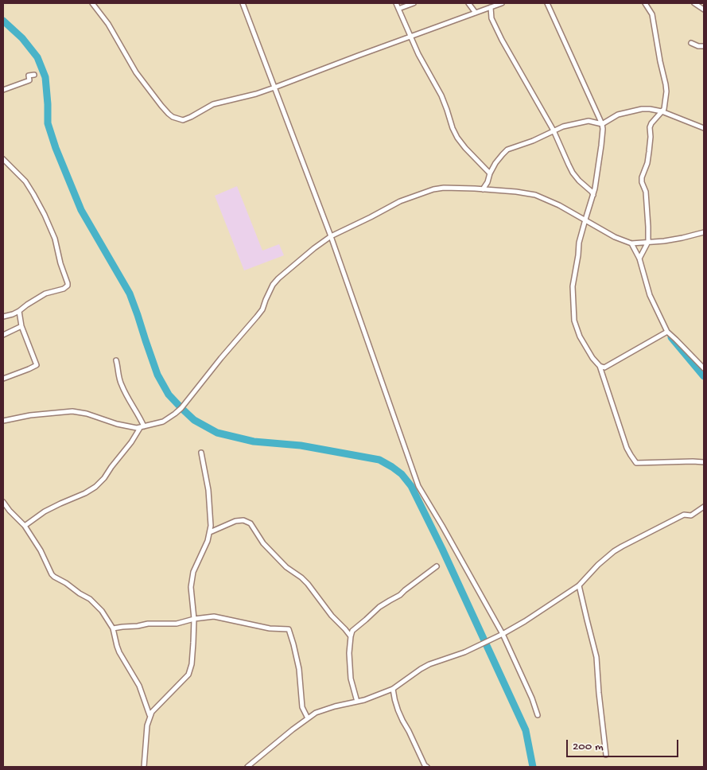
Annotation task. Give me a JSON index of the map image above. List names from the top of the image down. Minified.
{"scale_bar":"200 m"}
